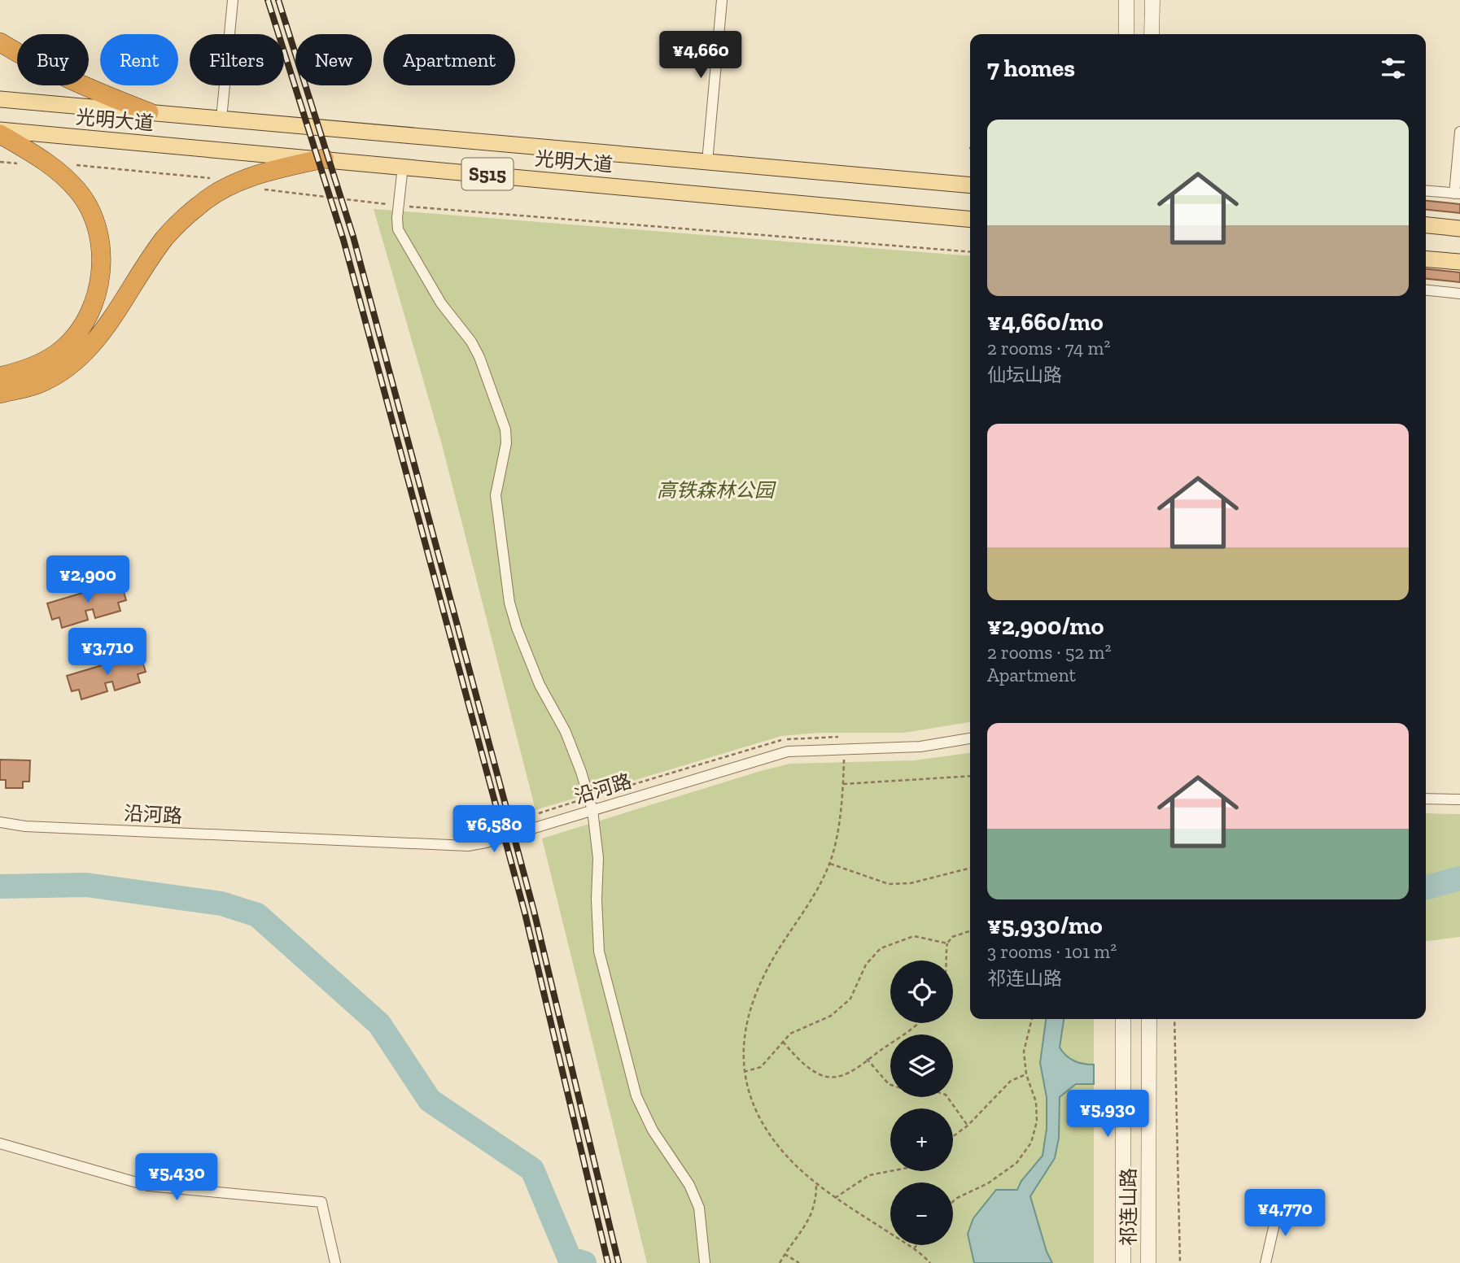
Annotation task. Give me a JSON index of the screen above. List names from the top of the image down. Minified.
{"streets":{"main road":["光明大道","S515","祁连山路"],"street":["沿河路"]},"parks":["高铁森林公园"],"page":{"price":["¥4,660","¥2,900","¥3,710","¥6,580","¥5,930","¥5,430","¥4,770"],"chip":["Buy","Rent","Filters","New","Apartment"],"heading":"7 homes","list":[{"name":"¥4,660/mo","note":"2 rooms · 74 m² · 仙坛山路"},{"name":"¥2,900/mo","note":"2 rooms · 52 m² · Apartment"},{"name":"¥5,930/mo","note":"3 rooms · 101 m² · 祁连山路"}],"map_buttons":["+","−"]}}
